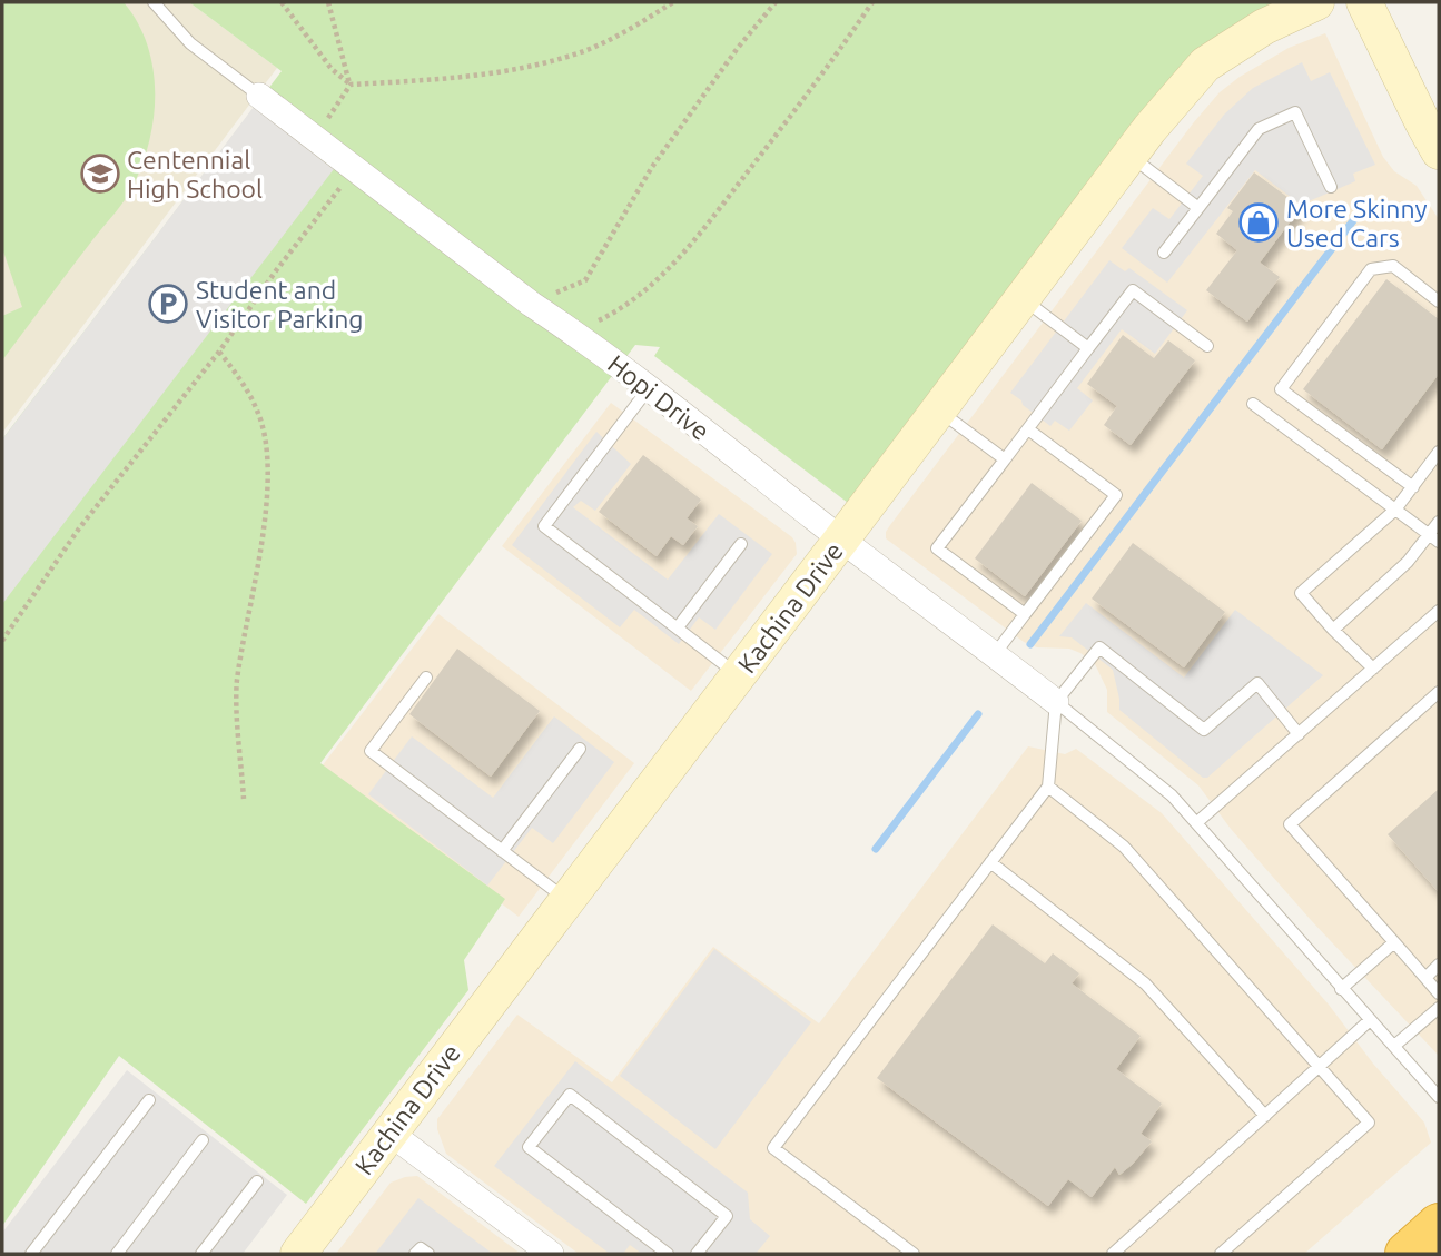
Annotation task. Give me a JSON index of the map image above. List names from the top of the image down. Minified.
{"streets":{"street":["Hopi Drive","Kachina Drive"]},"crossings":[["Hopi Drive","Kachina Drive"]],"places":{"school or university":["Centennial High School"],"shop":["More Skinny Used Cars"],"parking":["Student and Visitor Parking"]}}
